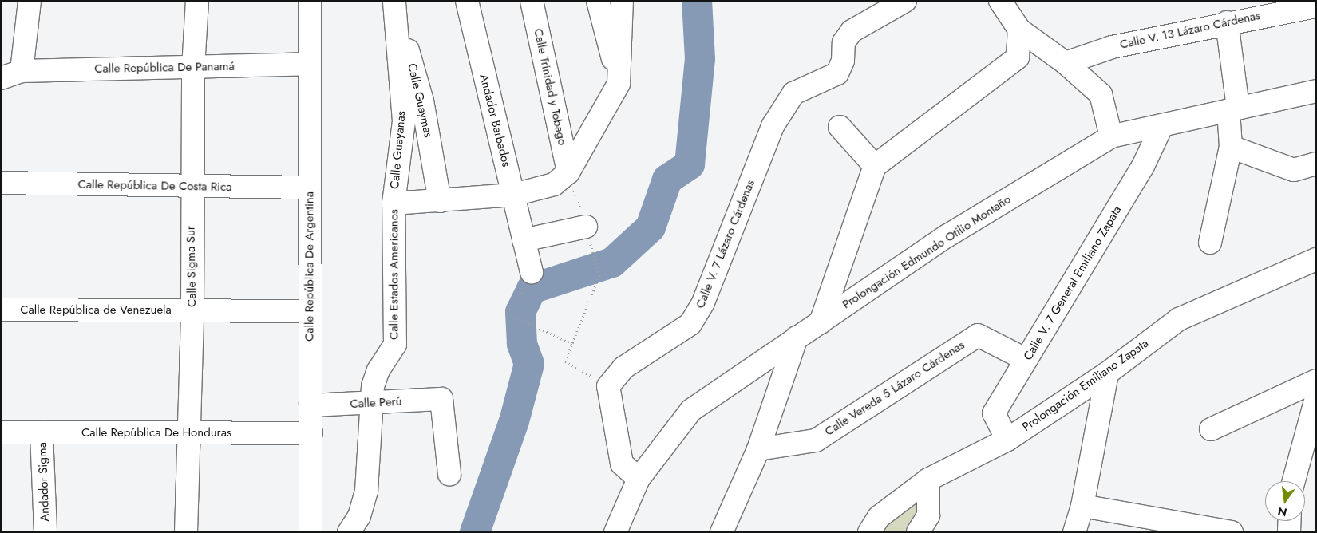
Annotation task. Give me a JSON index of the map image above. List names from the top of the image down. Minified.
{"streets":{"street":["Calle V. 13 Lázaro Cárdenas","Calle República De Panamá","Calle Trinidad y Tobago","Calle Guaymas","Andador Barbados","Calle Guayanas","Calle República De Costa Rica","Calle V. 7 Lázaro Cárdenas","Prolongación Edmundo Otilio Montaño","Calle Sigma Sur","Calle República De Argentina","Calle Estados Americanos","Calle V. 7 General Emiliano Zapata","Calle República de Venezuela","Prolongación Emiliano Zapata","Calle Vereda 5 Lázaro Cárdenas","Calle Perú","Calle República De Honduras","Andador Sigma"]},"crossings":[["Calle República De Panamá","Calle Sigma Sur"],["Calle República De Panamá","Calle República De Argentina"],["Calle Trinidad y Tobago","Calle Estados Americanos"],["Calle Guaymas","Calle Guayanas"],["Calle Guaymas","Calle Estados Americanos"],["Andador Barbados","Calle Estados Americanos"],["Calle Guayanas","Calle Estados Americanos"],["Calle República De Costa Rica","Calle Sigma Sur"],["Calle República De Costa Rica","Calle República De Argentina"],["Prolongación Edmundo Otilio Montaño","Calle V. 7 General Emiliano Zapata"],["Calle Sigma Sur","Calle República de Venezuela"],["Calle Sigma Sur","Calle República De Honduras"],["Calle República De Argentina","Calle República de Venezuela"],["Calle República De Argentina","Calle Perú"],["Calle República De Argentina","Calle República De Honduras"],["Calle Estados Americanos","Calle Perú"],["Calle V. 7 General Emiliano Zapata","Prolongación Emiliano Zapata"],["Calle V. 7 General Emiliano Zapata","Calle Vereda 5 Lázaro Cárdenas"],["Calle República De Honduras","Andador Sigma"]],"north":"bottom"}
